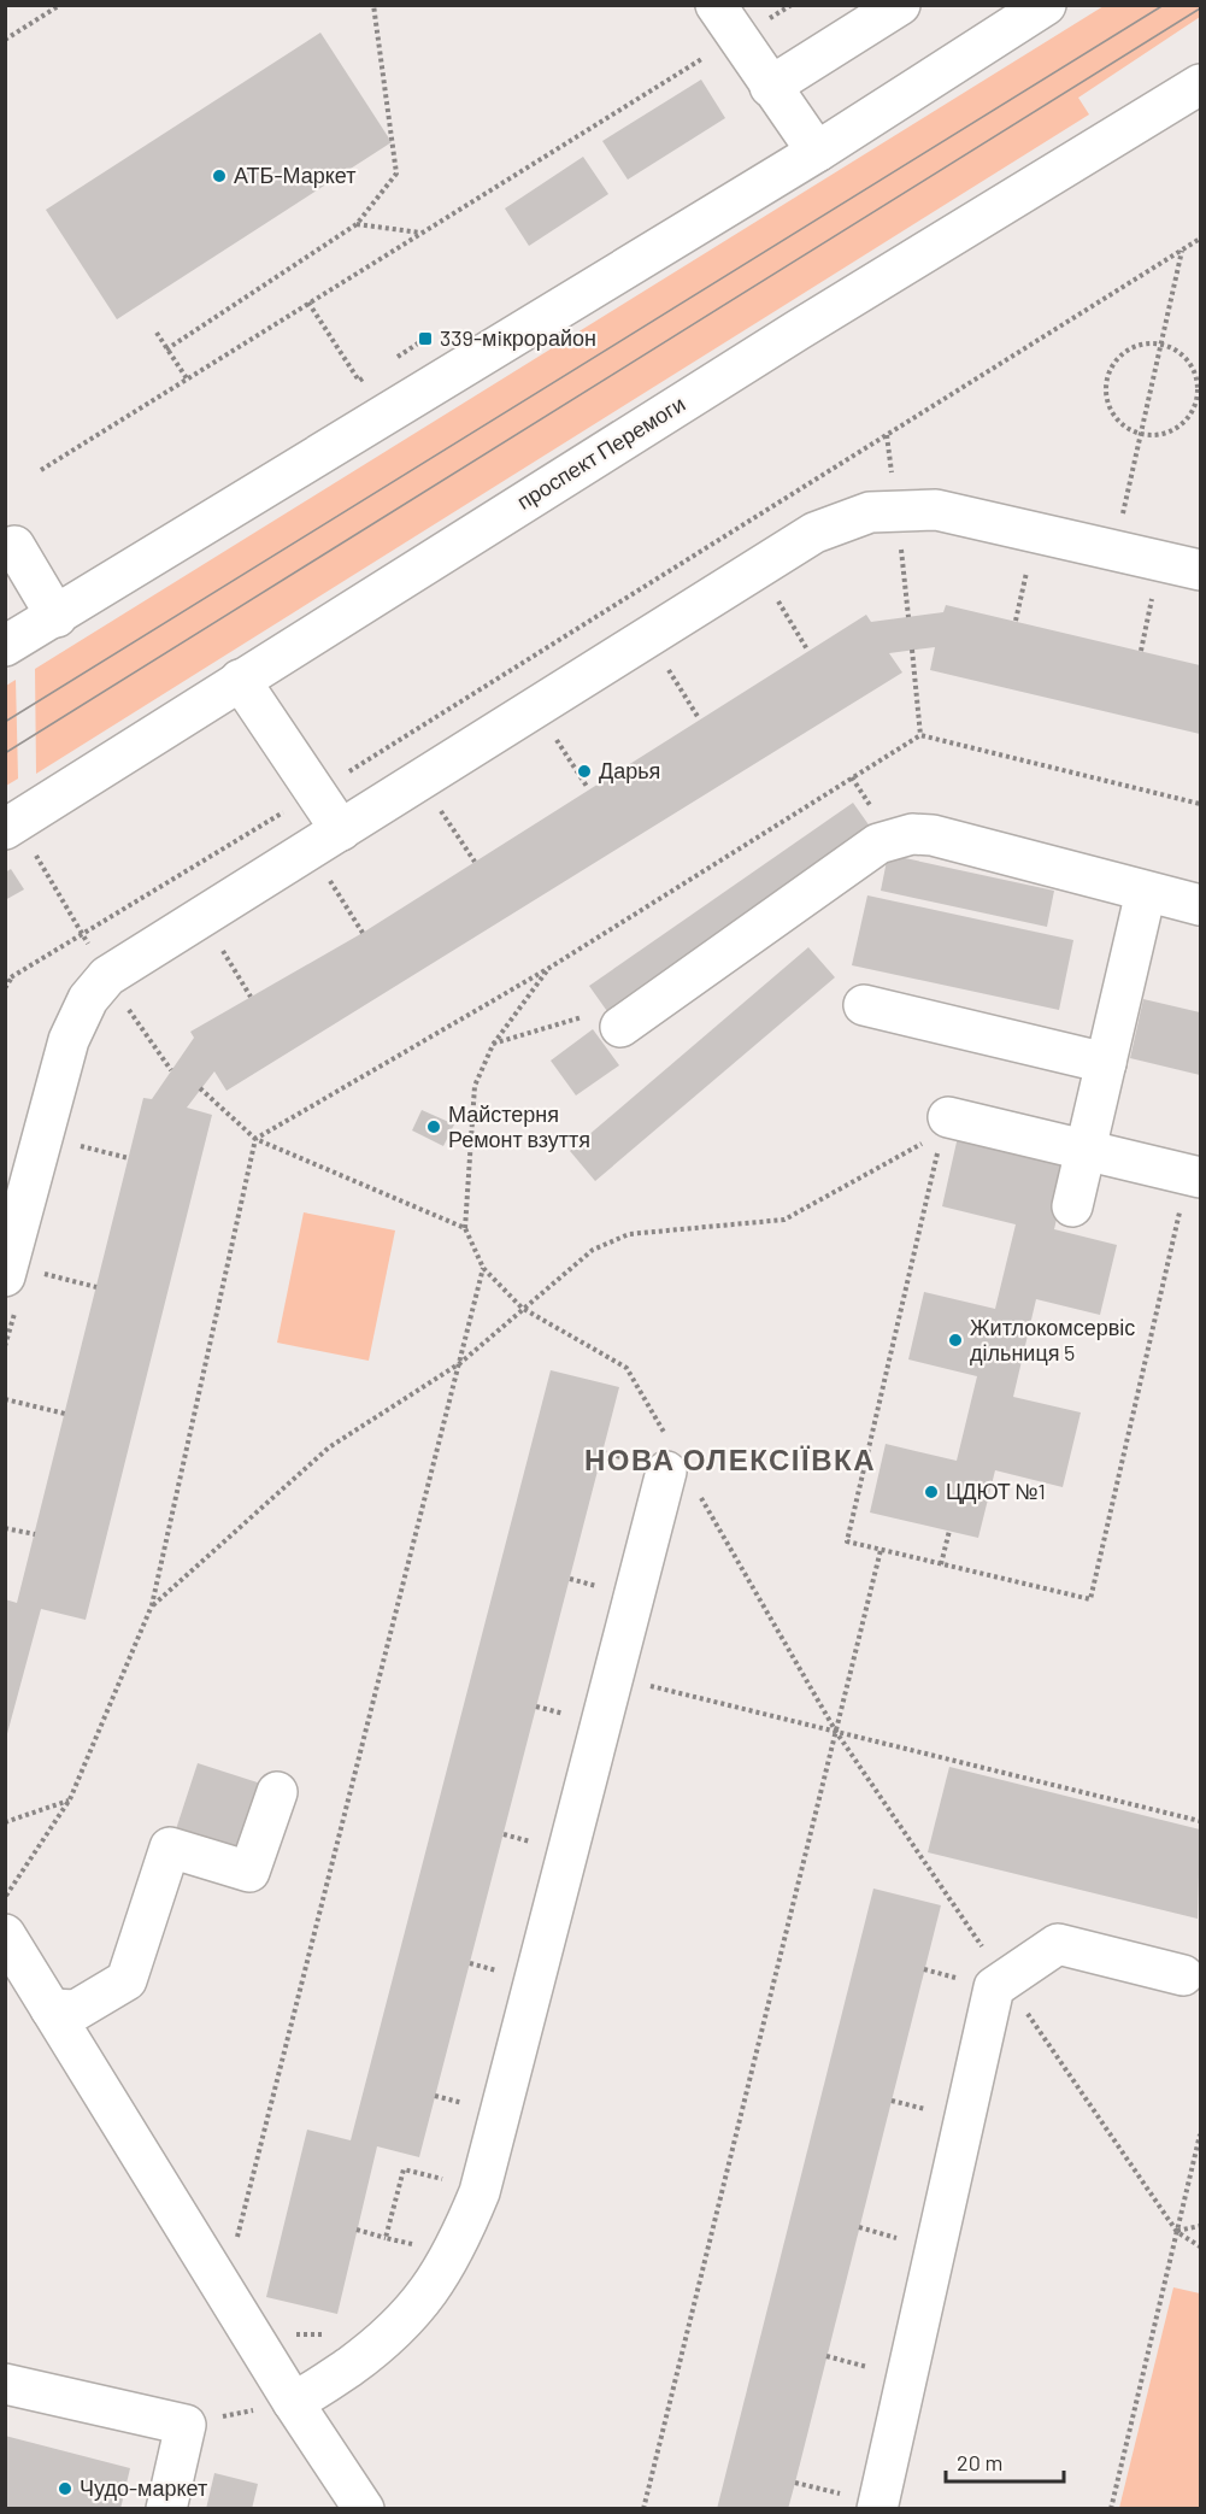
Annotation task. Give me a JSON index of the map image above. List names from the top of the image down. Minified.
{"streets":{"main road":["проспект Перемоги"]},"districts":["НОВА ОЛЕКСІЇВКА"],"places":{"other":["АТБ-Маркет","Дарья","Майстерня Ремонт взуття","Житлокомсервіс дільниця 5","ЦДЮТ №1","Чудо-маркет"],"transit":["339-мiкрорайон"]},"scale_bar":"20 m"}
